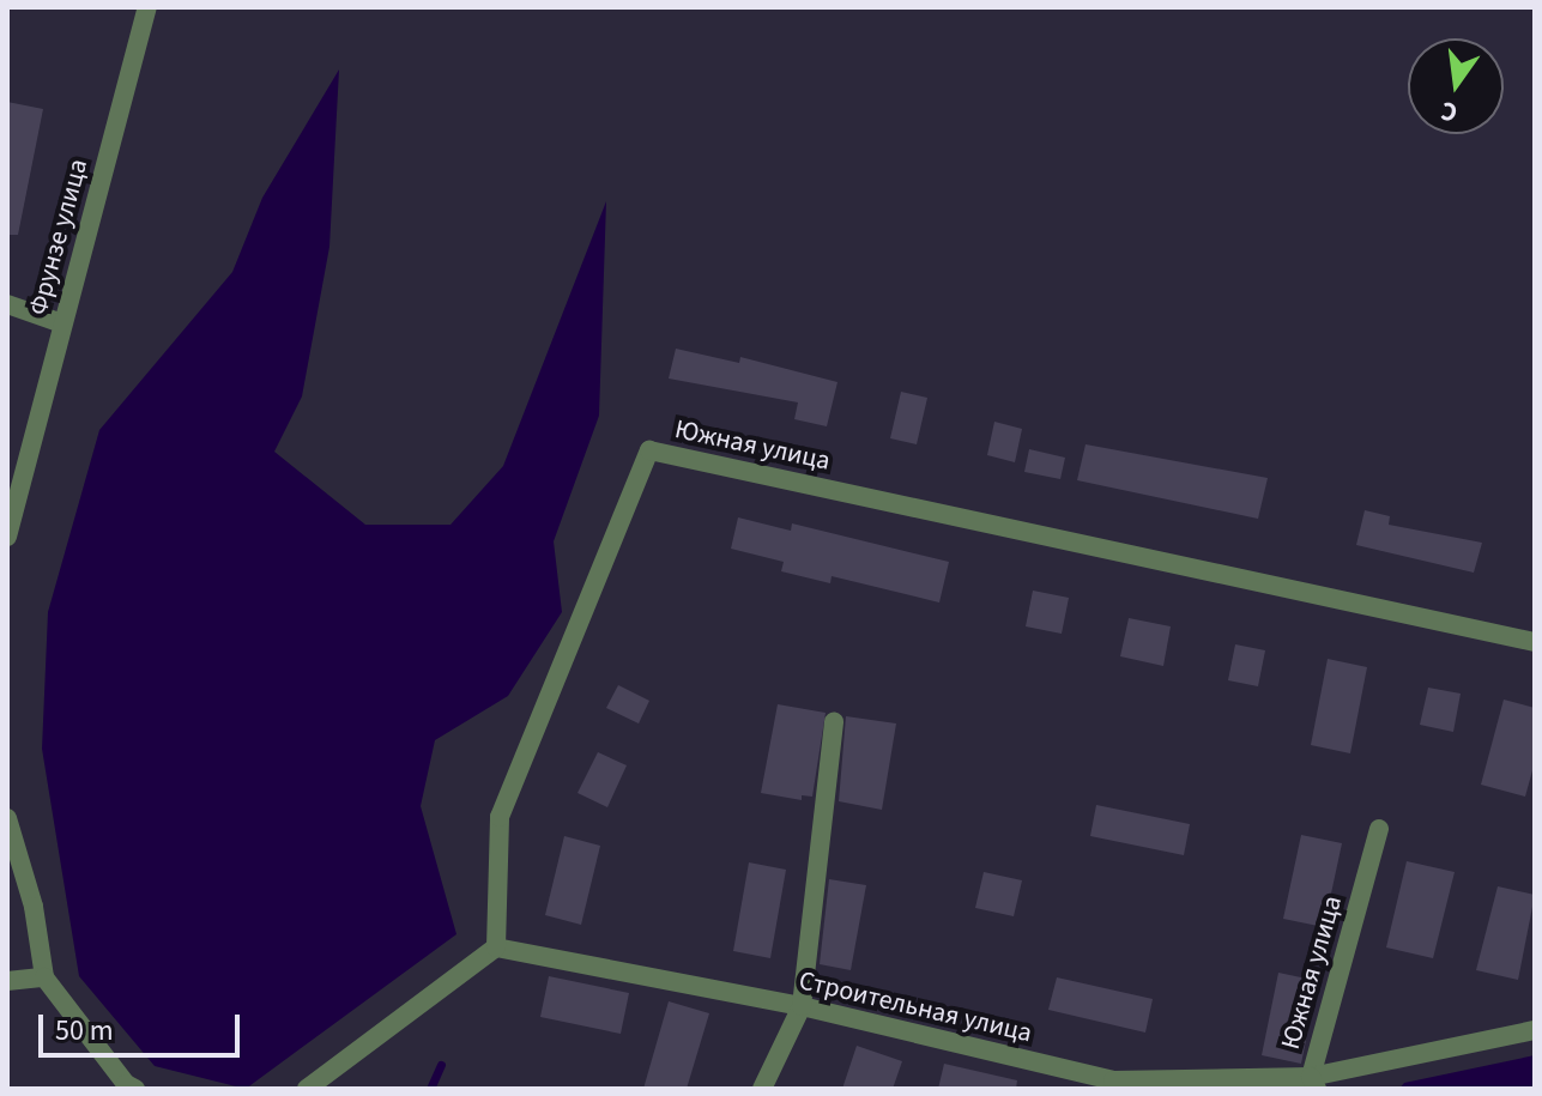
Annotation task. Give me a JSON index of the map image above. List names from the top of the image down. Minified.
{"streets":{"street":["Фрунзе улица","Южная улица","Строительная улица"]},"crossings":[["Южная улица","Строительная улица"]],"scale_bar":"50 m","north":"bottom"}
